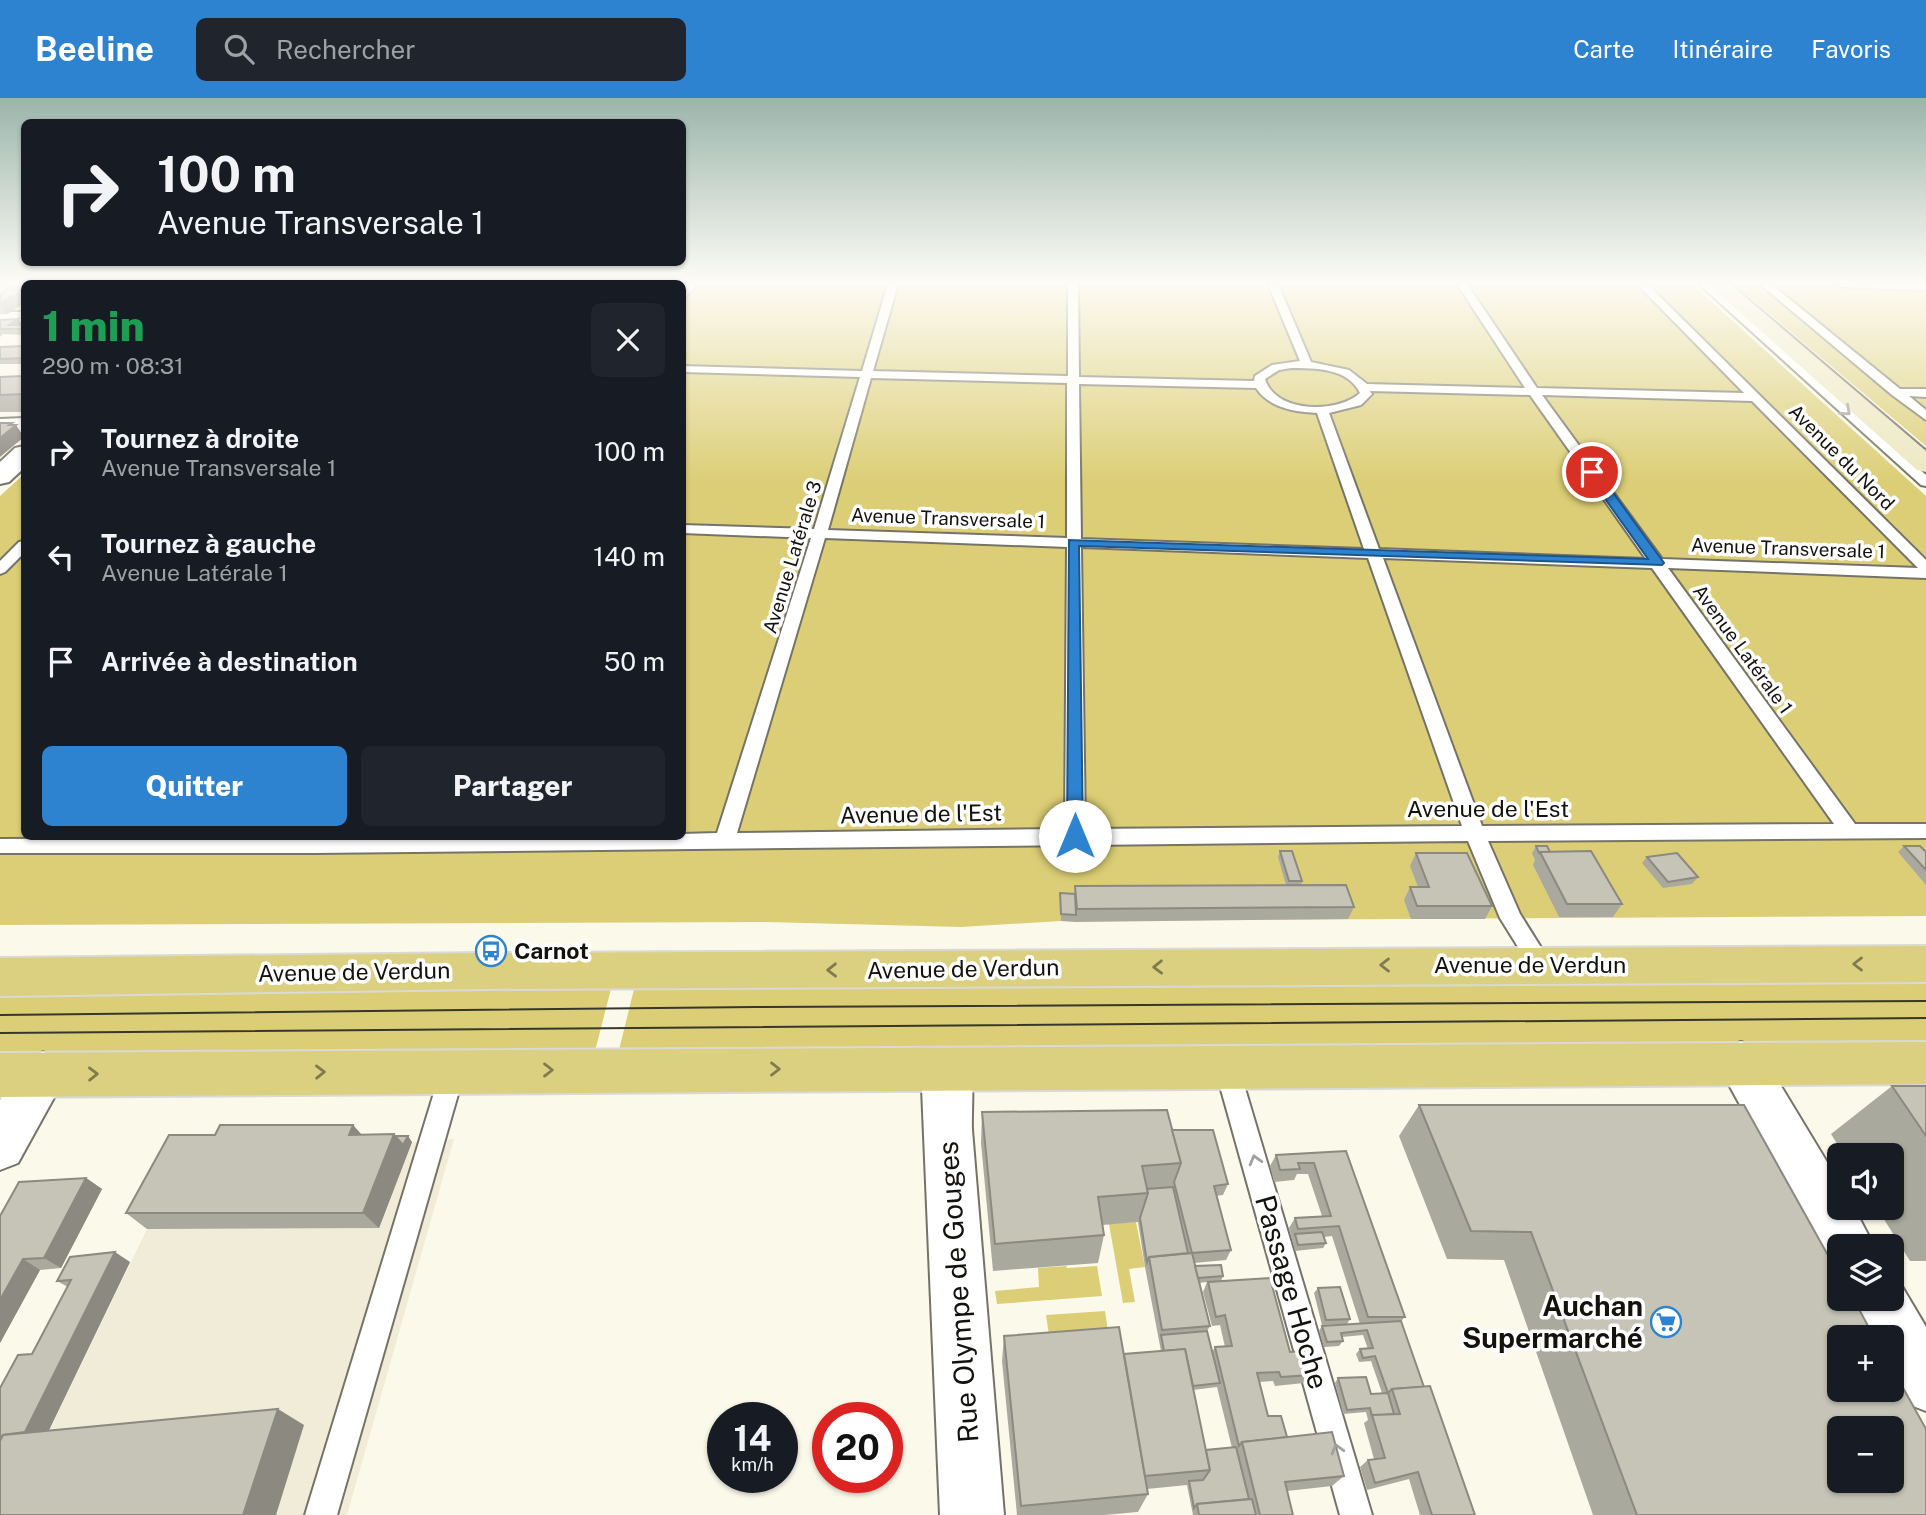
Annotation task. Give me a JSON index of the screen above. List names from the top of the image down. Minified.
{"streets":{"main road":["Avenue de Verdun"],"street":["Rue Olympe de Gouges"],"lane":["Avenue du Nord","Avenue Transversale 1","Avenue Latérale 3","Avenue Latérale 1","Avenue de l'Est","Passage Hoche"]},"crossings":[["Avenue du Nord","Avenue Transversale 1"],["Avenue Transversale 1","Avenue Latérale 3"],["Avenue Transversale 1","Avenue Latérale 1"],["Avenue Latérale 3","Avenue de l'Est"],["Avenue Latérale 1","Avenue de l'Est"]],"one_way":["Passage Hoche"],"places":{"bus stop":["Carnot"],"supermarket":["Auchan Supermarché"]},"page":{"header":"Beeline","search":"Rechercher","nav":["Carte","Itinéraire","Favoris"],"turn":["100 m","Avenue Transversale 1"],"heading":["1 min","290 m · 08:31"],"list":[{"name":"Tournez à droite","note":"Avenue Transversale 1","value":"100 m"},{"name":"Tournez à gauche","note":"Avenue Latérale 1","value":"140 m"},{"name":"Arrivée à destination","value":"50 m"}],"buttons":["Quitter","Partager"],"map_buttons":["+","−"],"speed":"14 km/h","limit":"20"}}
